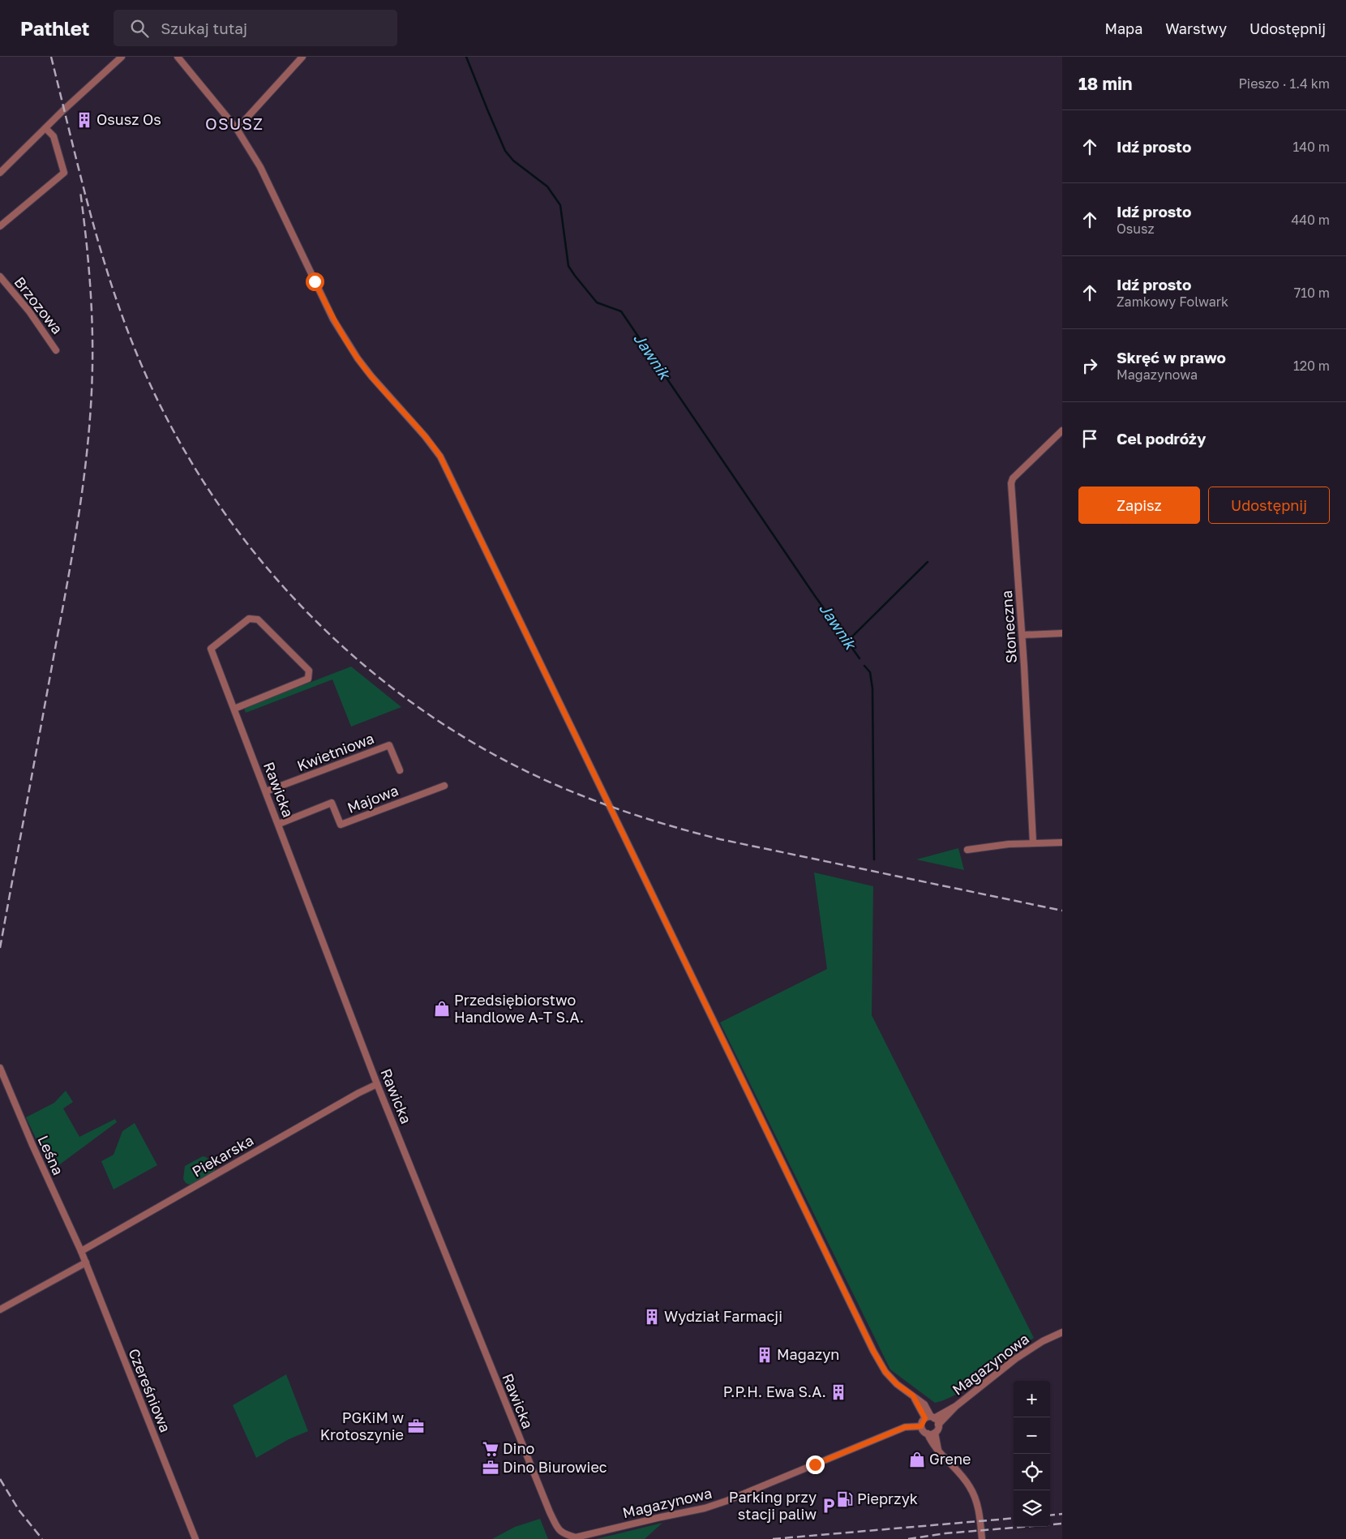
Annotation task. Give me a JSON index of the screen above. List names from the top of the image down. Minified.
{"streets":{"street":["Brzozowa","Słoneczna","Kwietniowa","Rawicka","Majowa","Leśna","Piekarska","Magazynowa","Czereśniowa"]},"crossings":[["Kwietniowa","Rawicka"],["Rawicka","Majowa"],["Rawicka","Piekarska"],["Rawicka","Magazynowa"],["Leśna","Piekarska"],["Leśna","Czereśniowa"],["Piekarska","Czereśniowa"]],"districts":["OSUSZ"],"water":["Jawnik"],"places":{"building":["Osusz Os","Wydział Farmacji","Magazyn","P.P.H. Ewa S.A."],"shop":["Przedsiębiorstwo Handlowe A-T S.A.","Grene"],"office":["PGKiM w Krotoszynie","Dino Biurowiec"],"supermarket":["Dino"],"fuel station":["Pieprzyk"],"parking":["Parking przy stacji paliw"]},"page":{"header":"Pathlet","search":"Szukaj tutaj","nav":["Mapa","Warstwy","Udostępnij"],"heading":["18 min","Pieszo · 1.4 km"],"list":[["Idź prosto","140 m"],["Idź prosto","Osusz","440 m"],["Idź prosto","Zamkowy Folwark","710 m"],["Skręć w prawo","Magazynowa","120 m"],"Cel podróży"],"buttons":["Zapisz","Udostępnij"],"map_buttons":["+","−"]}}
